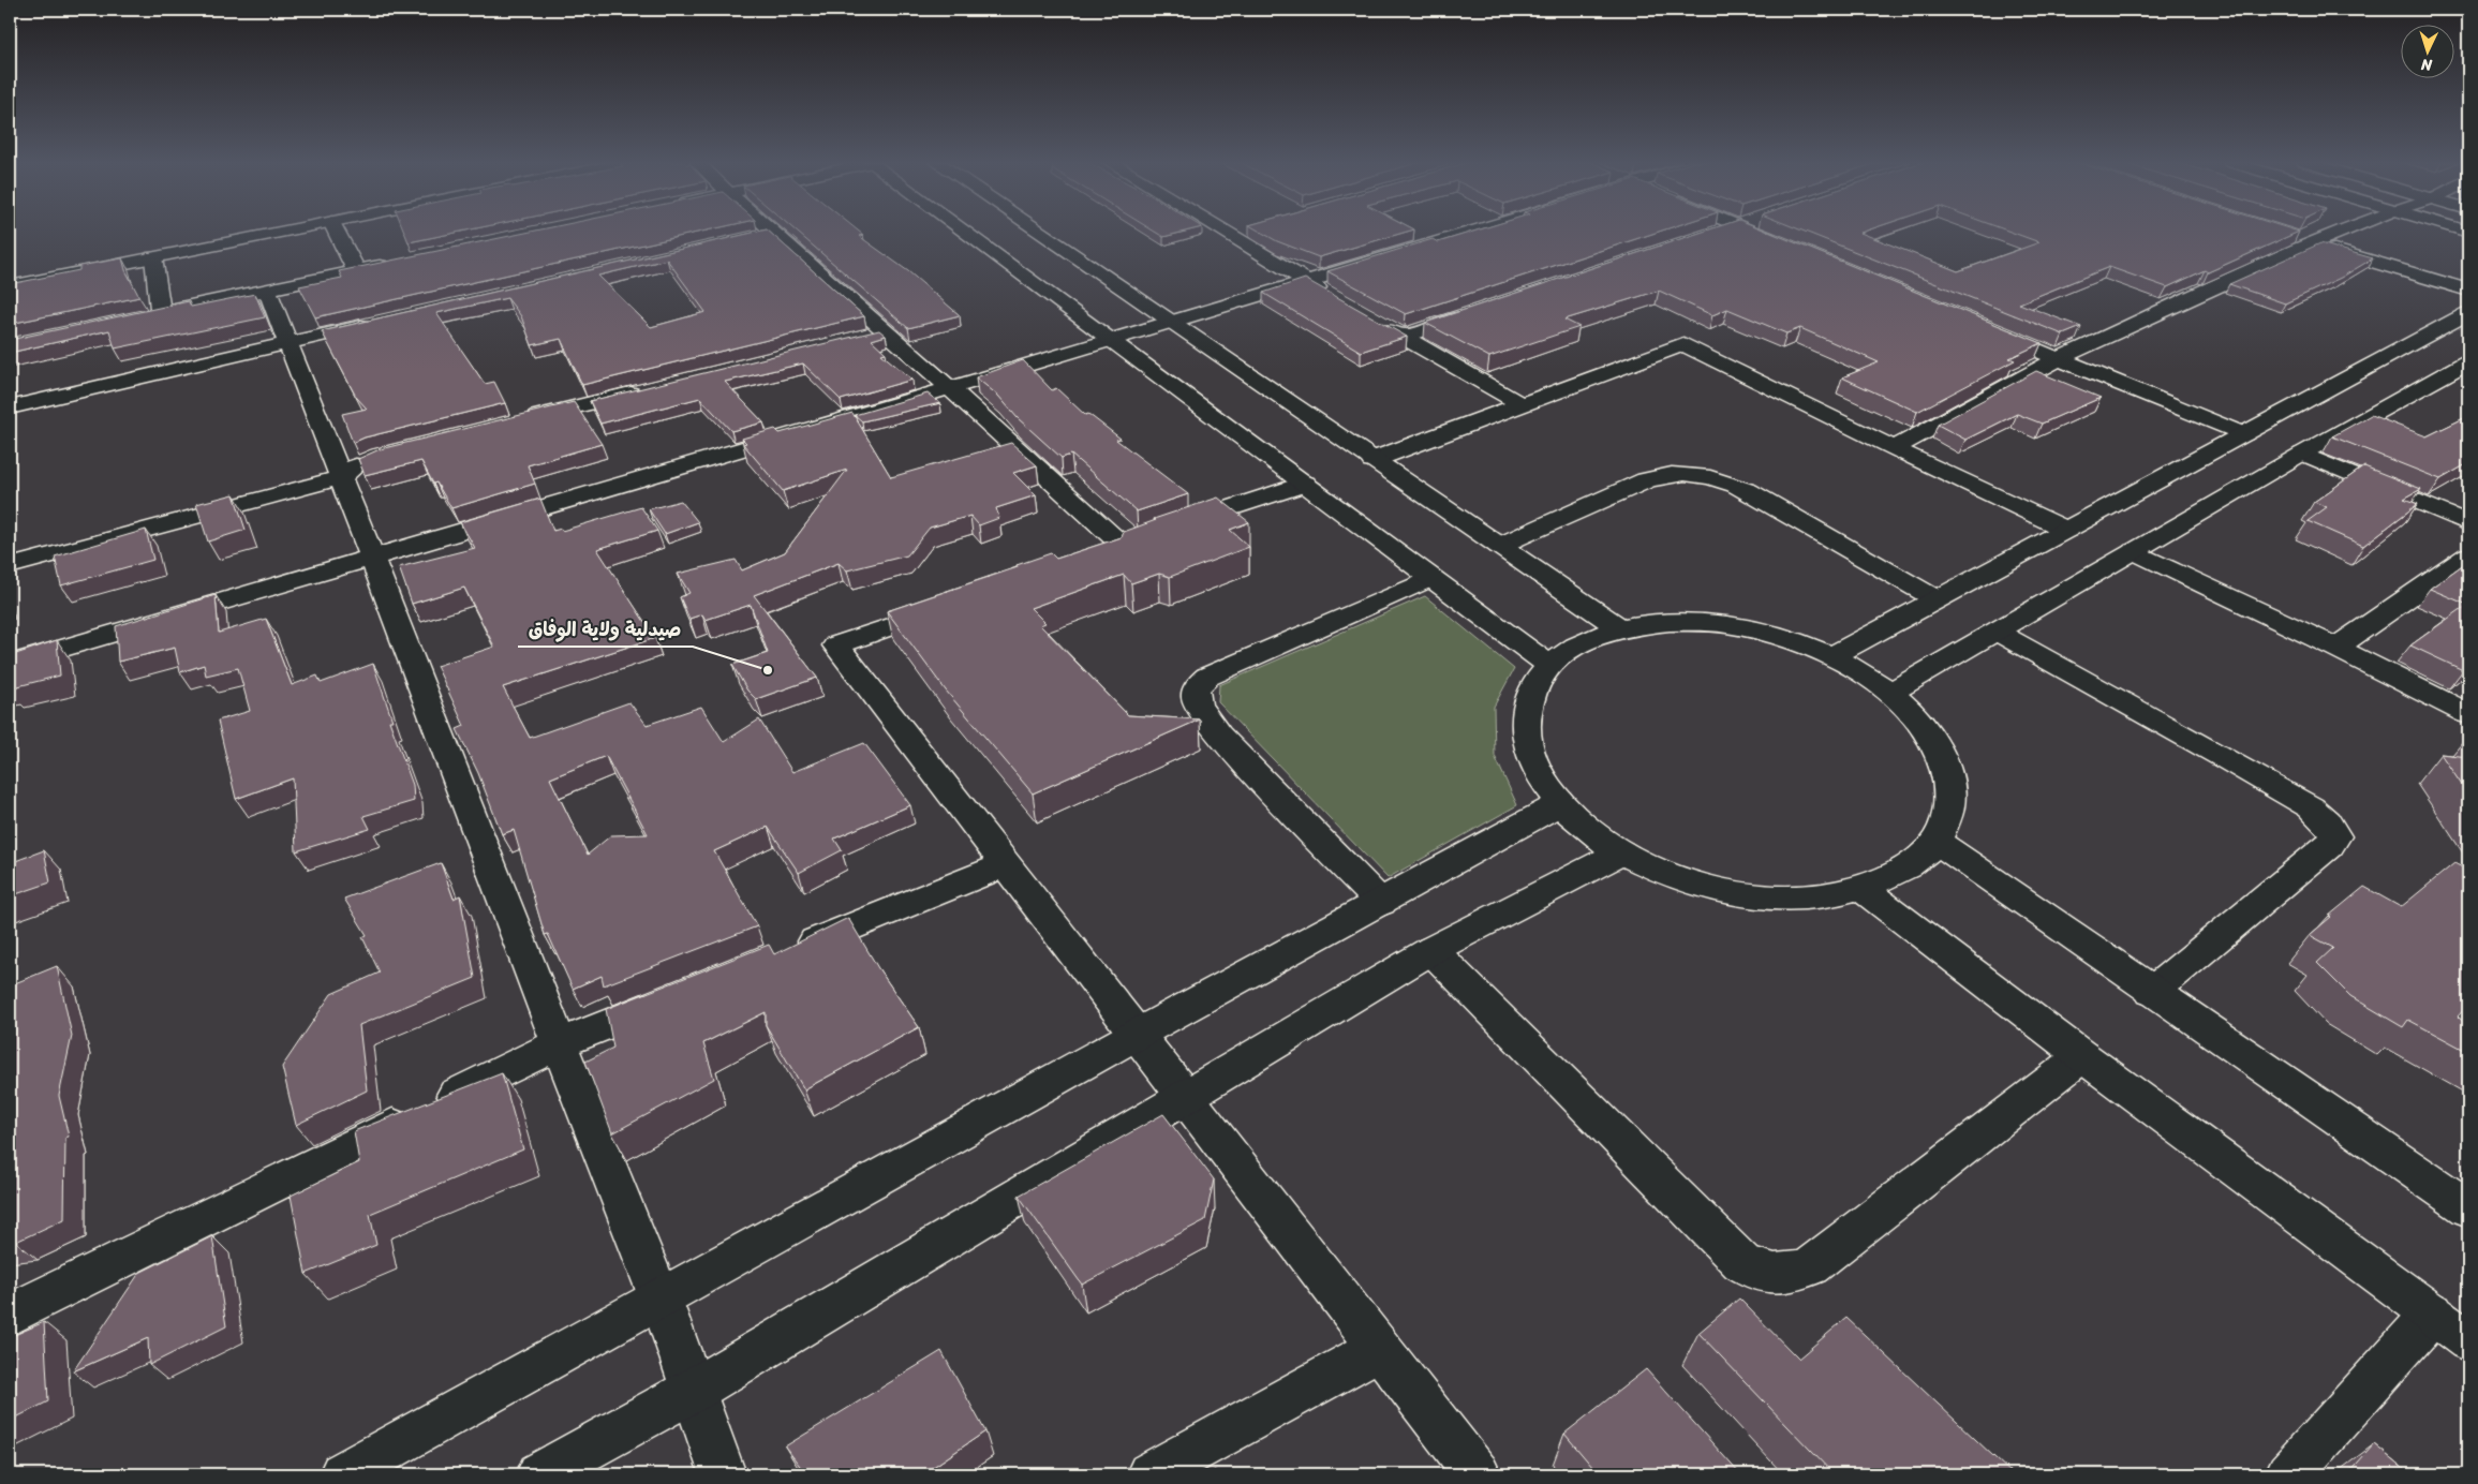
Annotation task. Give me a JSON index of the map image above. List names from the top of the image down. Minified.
{"places":["صيدلية ولاية الوفاق"],"north":"bottom"}
